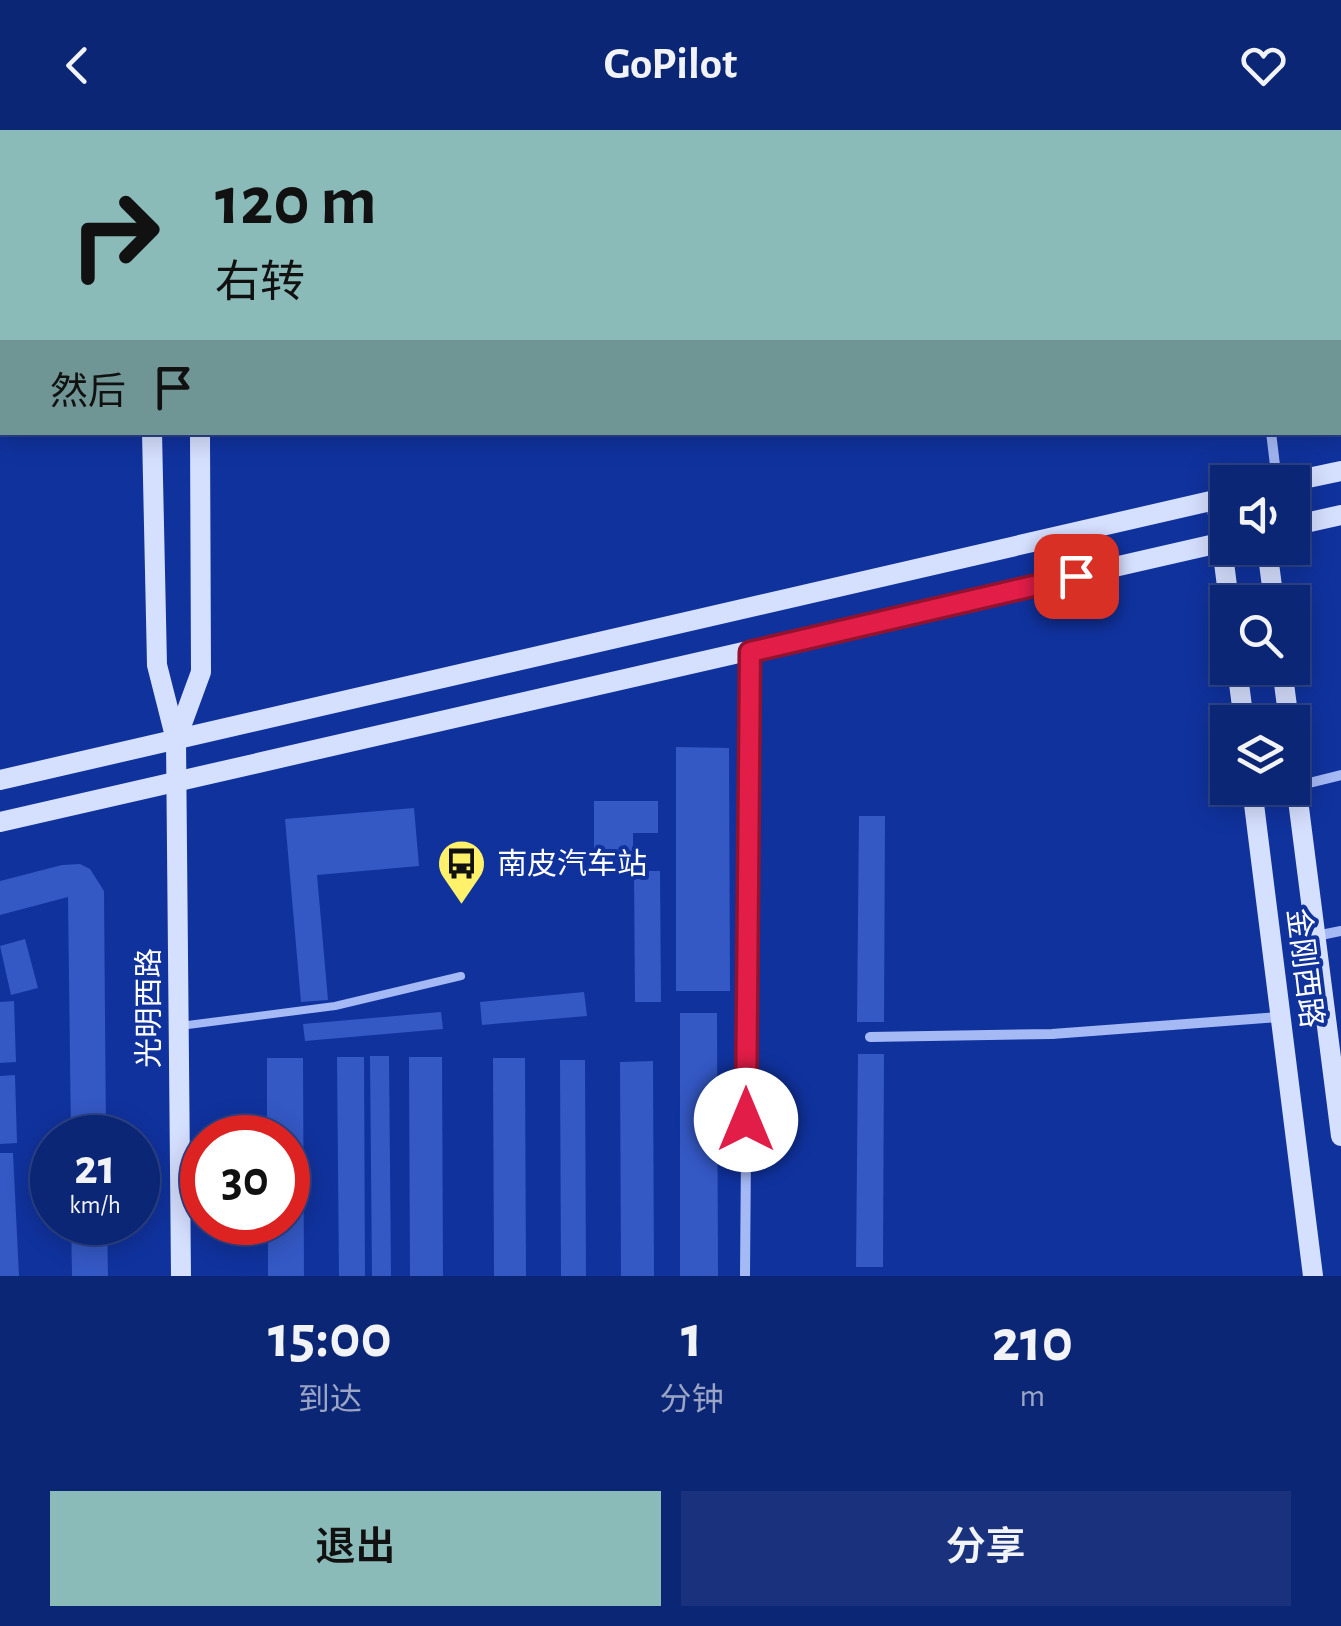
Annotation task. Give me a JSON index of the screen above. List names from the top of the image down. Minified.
{"streets":{"main road":["金刚西路","光明西路"]},"places":{"bus stop":["南皮汽车站"]},"page":{"header":"GoPilot","turn":["120 m","右转"],"then":"然后","speed":"21 km/h","limit":"30","eta":["15:00","到达","1","分钟","210","m"],"buttons":["退出","分享"]}}
